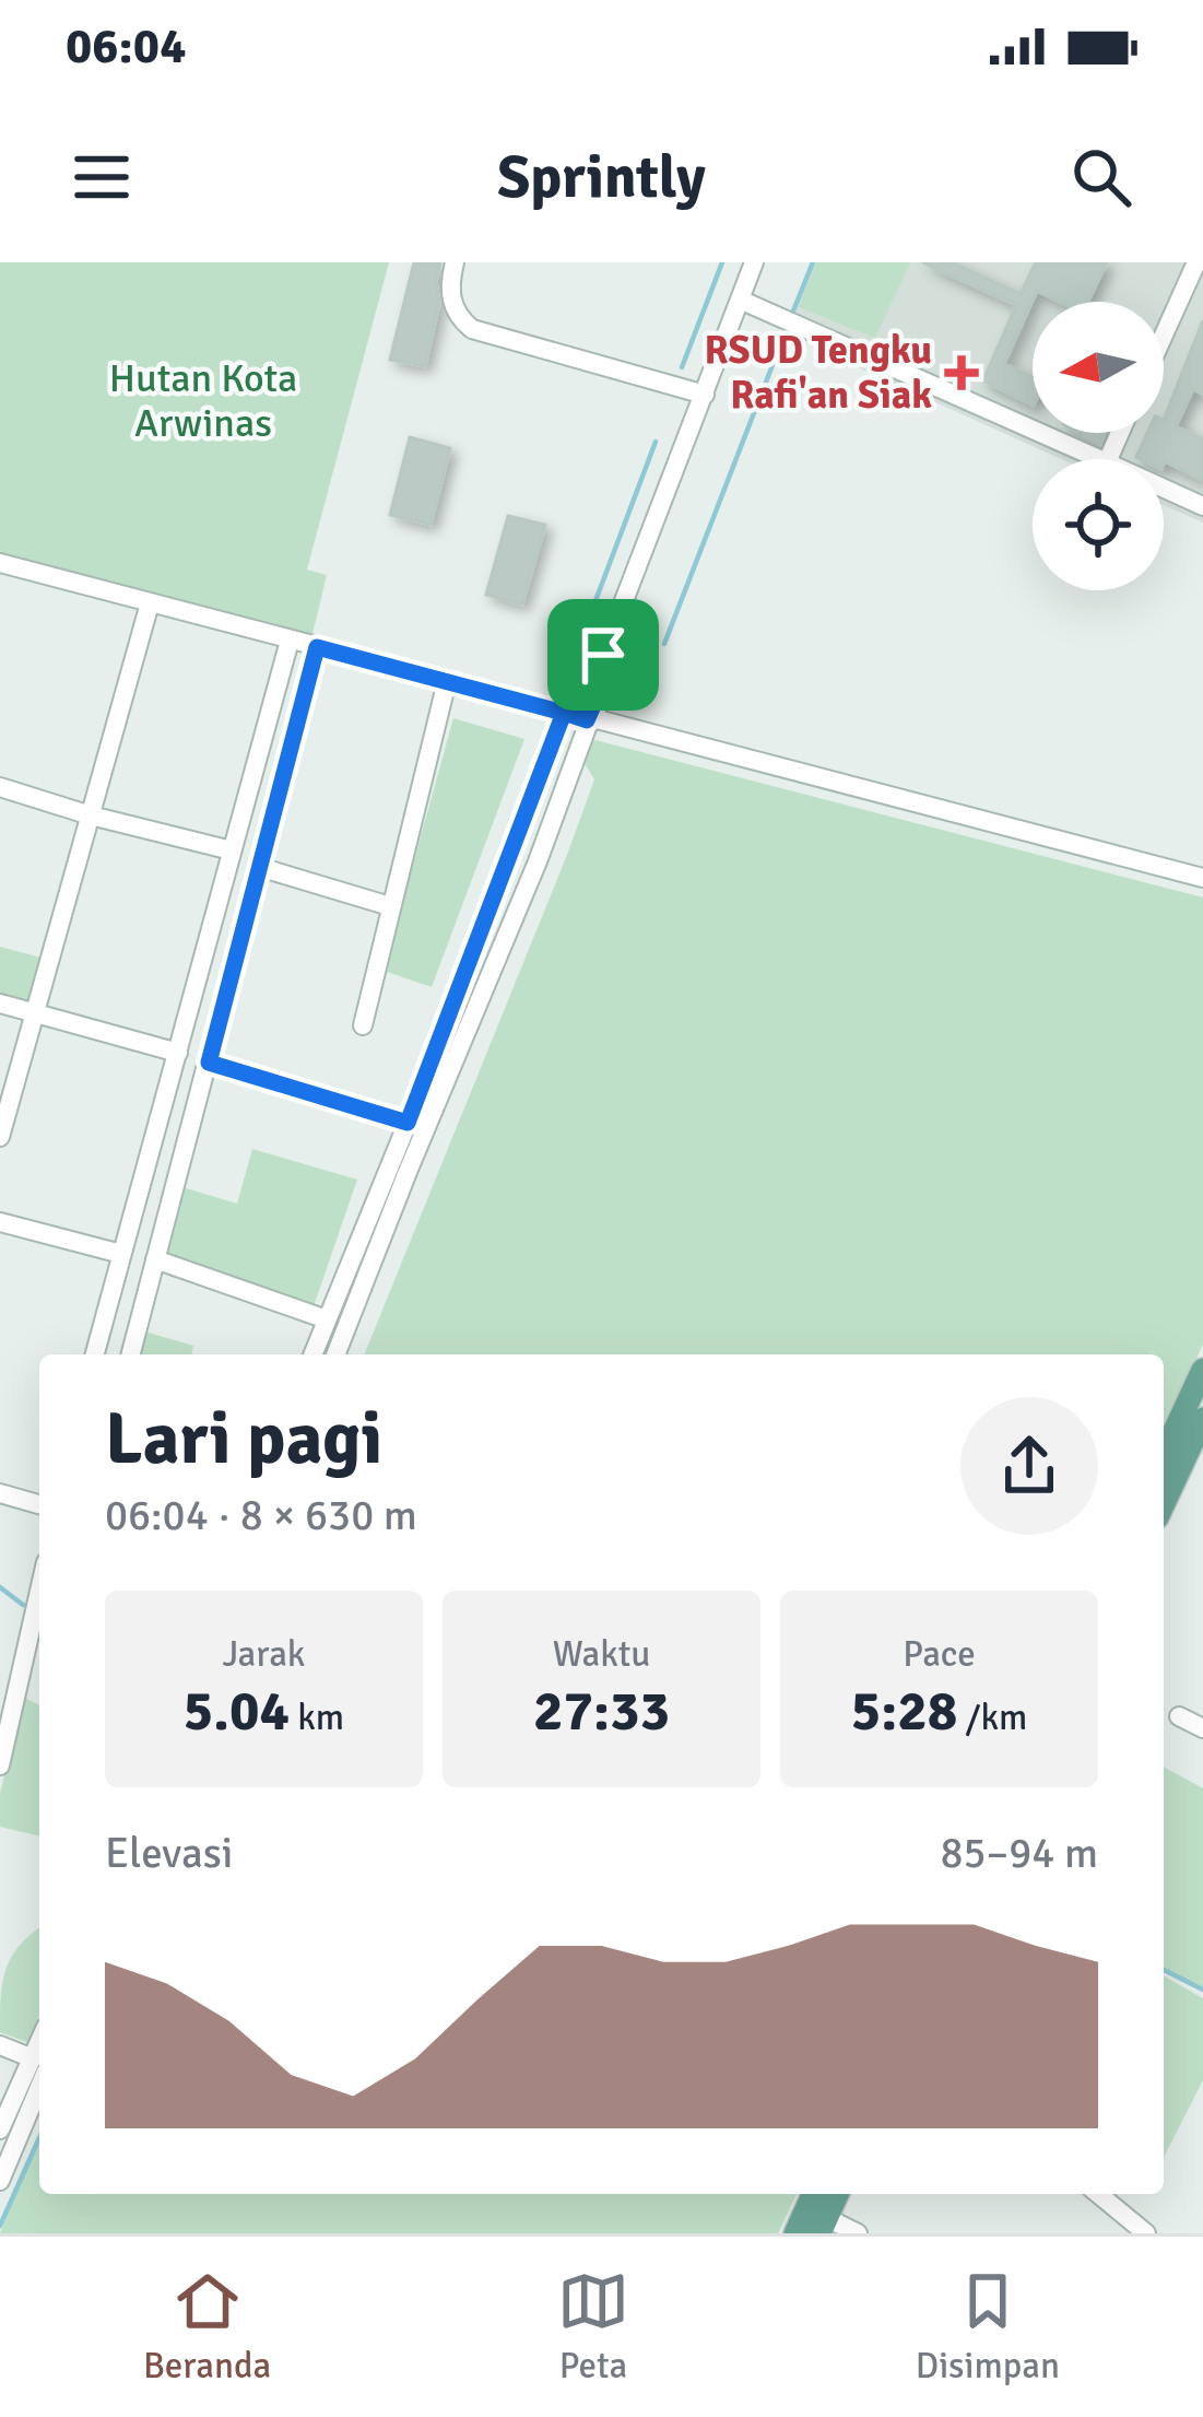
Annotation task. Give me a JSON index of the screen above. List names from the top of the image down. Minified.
{"parks":["Hutan Kota Arwinas"],"places":{"health":["RSUD Tengku Rafi'an Siak"]},"north":"left","page":{"status":"06:04","header":"Sprintly","heading":["Lari pagi","06:04 · 8 × 630 m"],"stats":[["Jarak","5.04 km"],["Waktu","27:33"],["Pace","5:28 /km"]],"chart":["Elevasi","85–94 m"],"tabs":["Beranda","Peta","Disimpan"]}}
